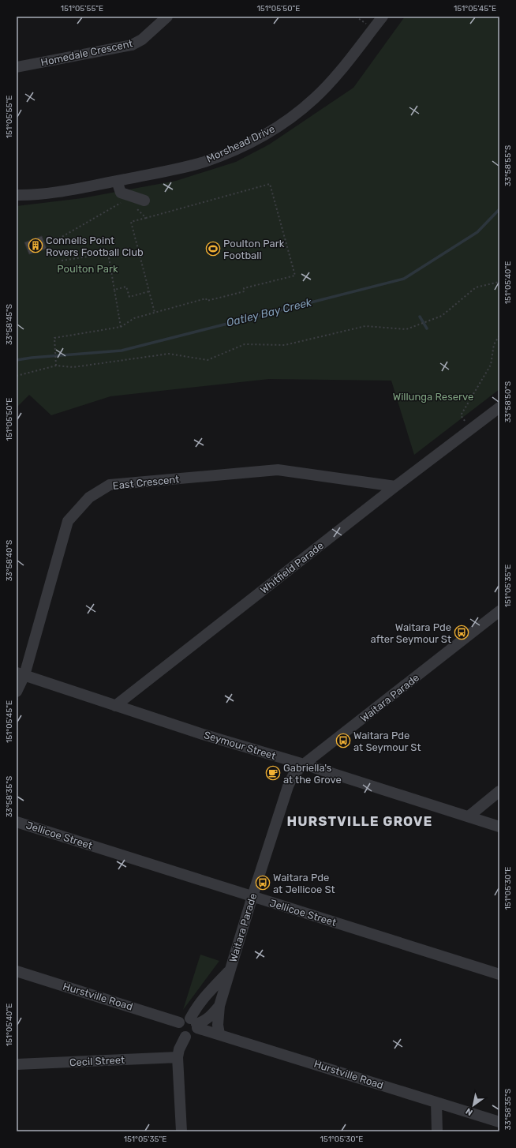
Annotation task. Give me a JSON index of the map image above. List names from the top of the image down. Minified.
{"streets":{"street":["Homedale Crescent","Morshead Drive","East Crescent","Whitfield Parade","Waitara Parade","Seymour Street","Jellicoe Street","Hurstville Road","Cecil Street"]},"crossings":[["East Crescent","Whitfield Parade"],["East Crescent","Seymour Street"],["Whitfield Parade","Seymour Street"],["Waitara Parade","Seymour Street"],["Waitara Parade","Jellicoe Street"],["Waitara Parade","Hurstville Road"]],"districts":["HURSTVILLE GROVE"],"water":["Oatley Bay Creek"],"parks":["Poulton Park","Willunga Reserve"],"places":{"building":["Connells Point Rovers Football Club"],"sports":["Poulton Park Football"],"bus stop":["Waitara Pde after Seymour St","Waitara Pde at Seymour St","Waitara Pde at Jellicoe St"],"cafe":["Gabriella's at the Grove"]},"north":"bottom left","coordinates":["151°05'55\"E","151°05'50\"E","151°05'45\"E","33°58'55\"S","151°05'40\"E","33°58'45\"S","33°58'50\"S","33°58'40\"S","151°05'35\"E","33°58'35\"S","151°05'30\"E"]}
